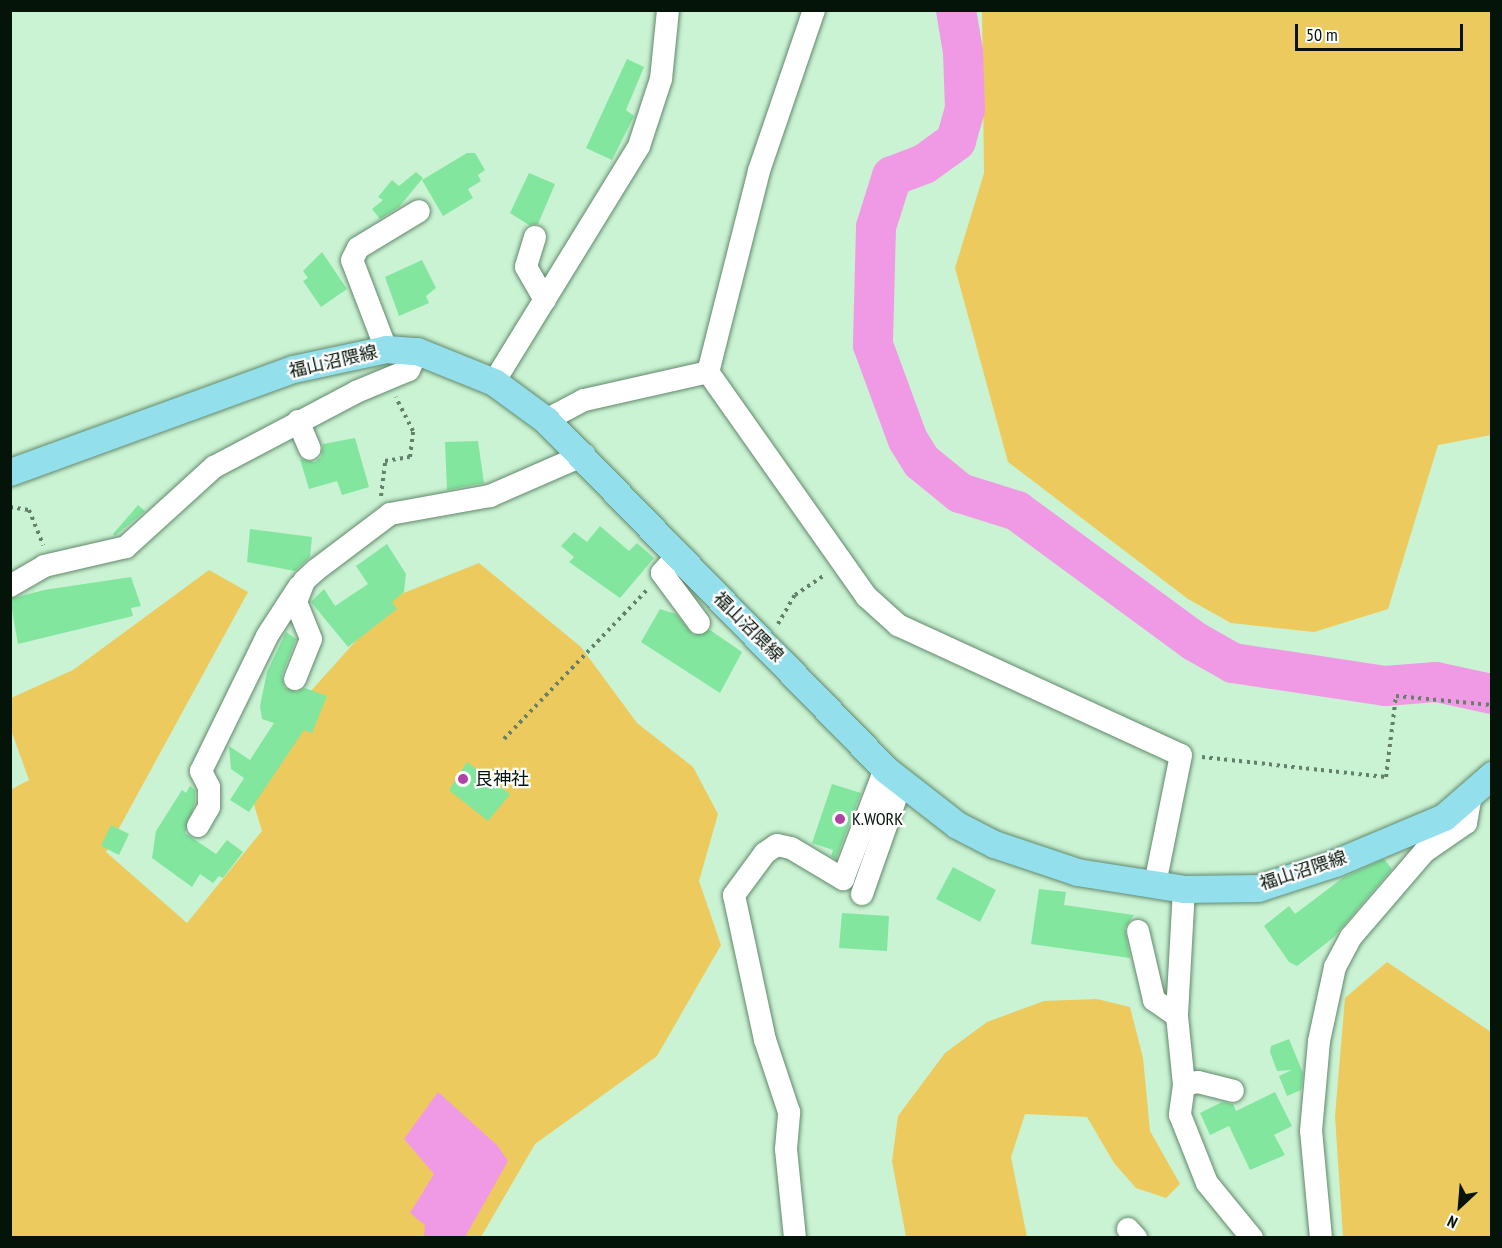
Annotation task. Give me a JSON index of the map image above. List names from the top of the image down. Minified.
{"streets":{"main road":["福山沼隈線"]},"places":["艮神社","K.WORK"],"scale_bar":"50 m","north":"bottom left"}
